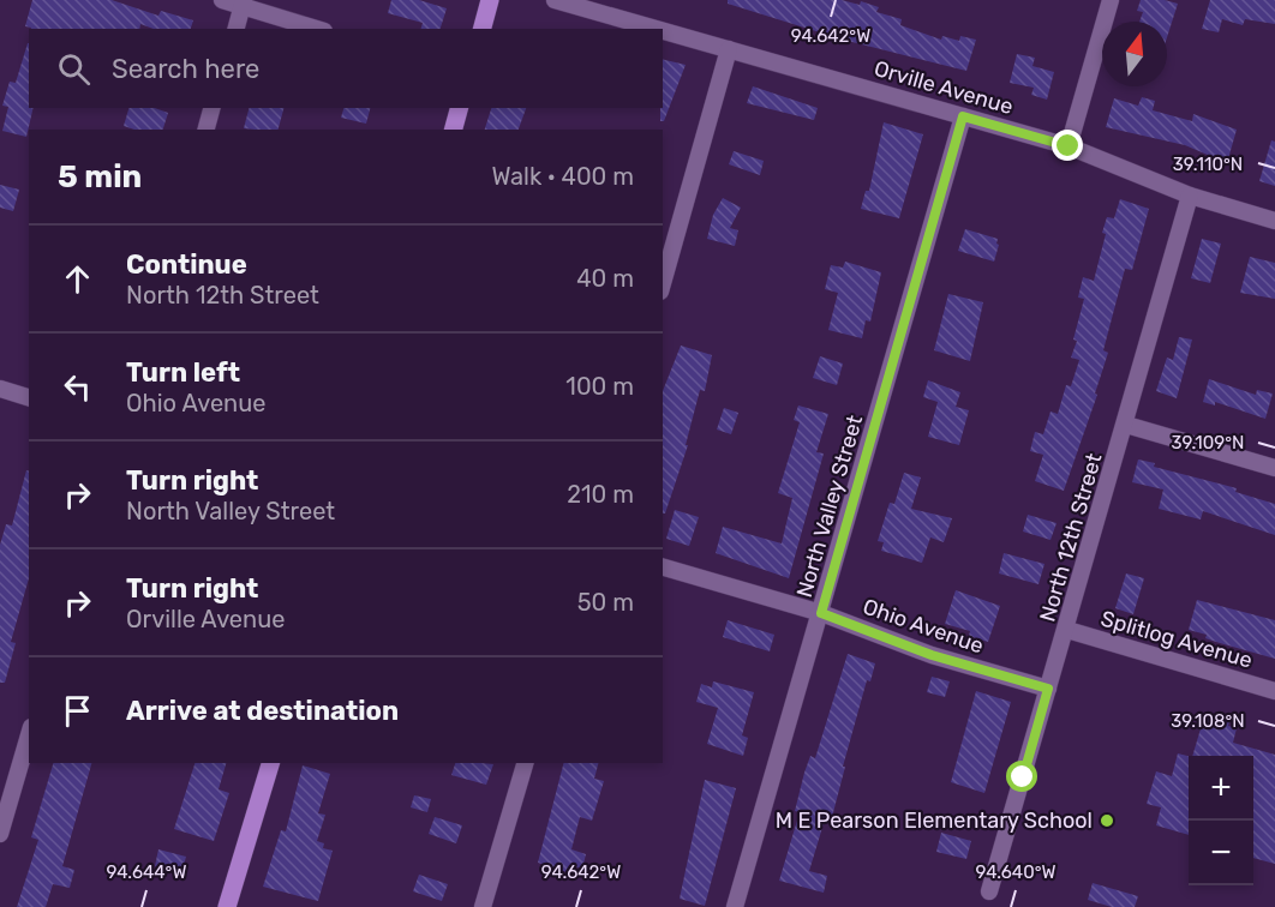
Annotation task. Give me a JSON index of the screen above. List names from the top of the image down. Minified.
{"streets":{"street":["Orville Avenue","North Valley Street","North 12th Street","Ohio Avenue","Splitlog Avenue"]},"crossings":[["Orville Avenue","North Valley Street"],["Orville Avenue","North 12th Street"],["North Valley Street","Ohio Avenue"],["North 12th Street","Ohio Avenue"],["North 12th Street","Splitlog Avenue"]],"places":["M E Pearson Elementary School"],"north":"top","page":{"search":"Search here","heading":["5 min","Walk · 400 m"],"list":[["Continue","North 12th Street","40 m"],["Turn left","Ohio Avenue","100 m"],["Turn right","North Valley Street","210 m"],["Turn right","Orville Avenue","50 m"],"Arrive at destination"],"map_buttons":["+","−"]},"coordinates":["94.642°W","39.110°N","39.109°N","39.108°N","94.644°W","94.640°W"]}
